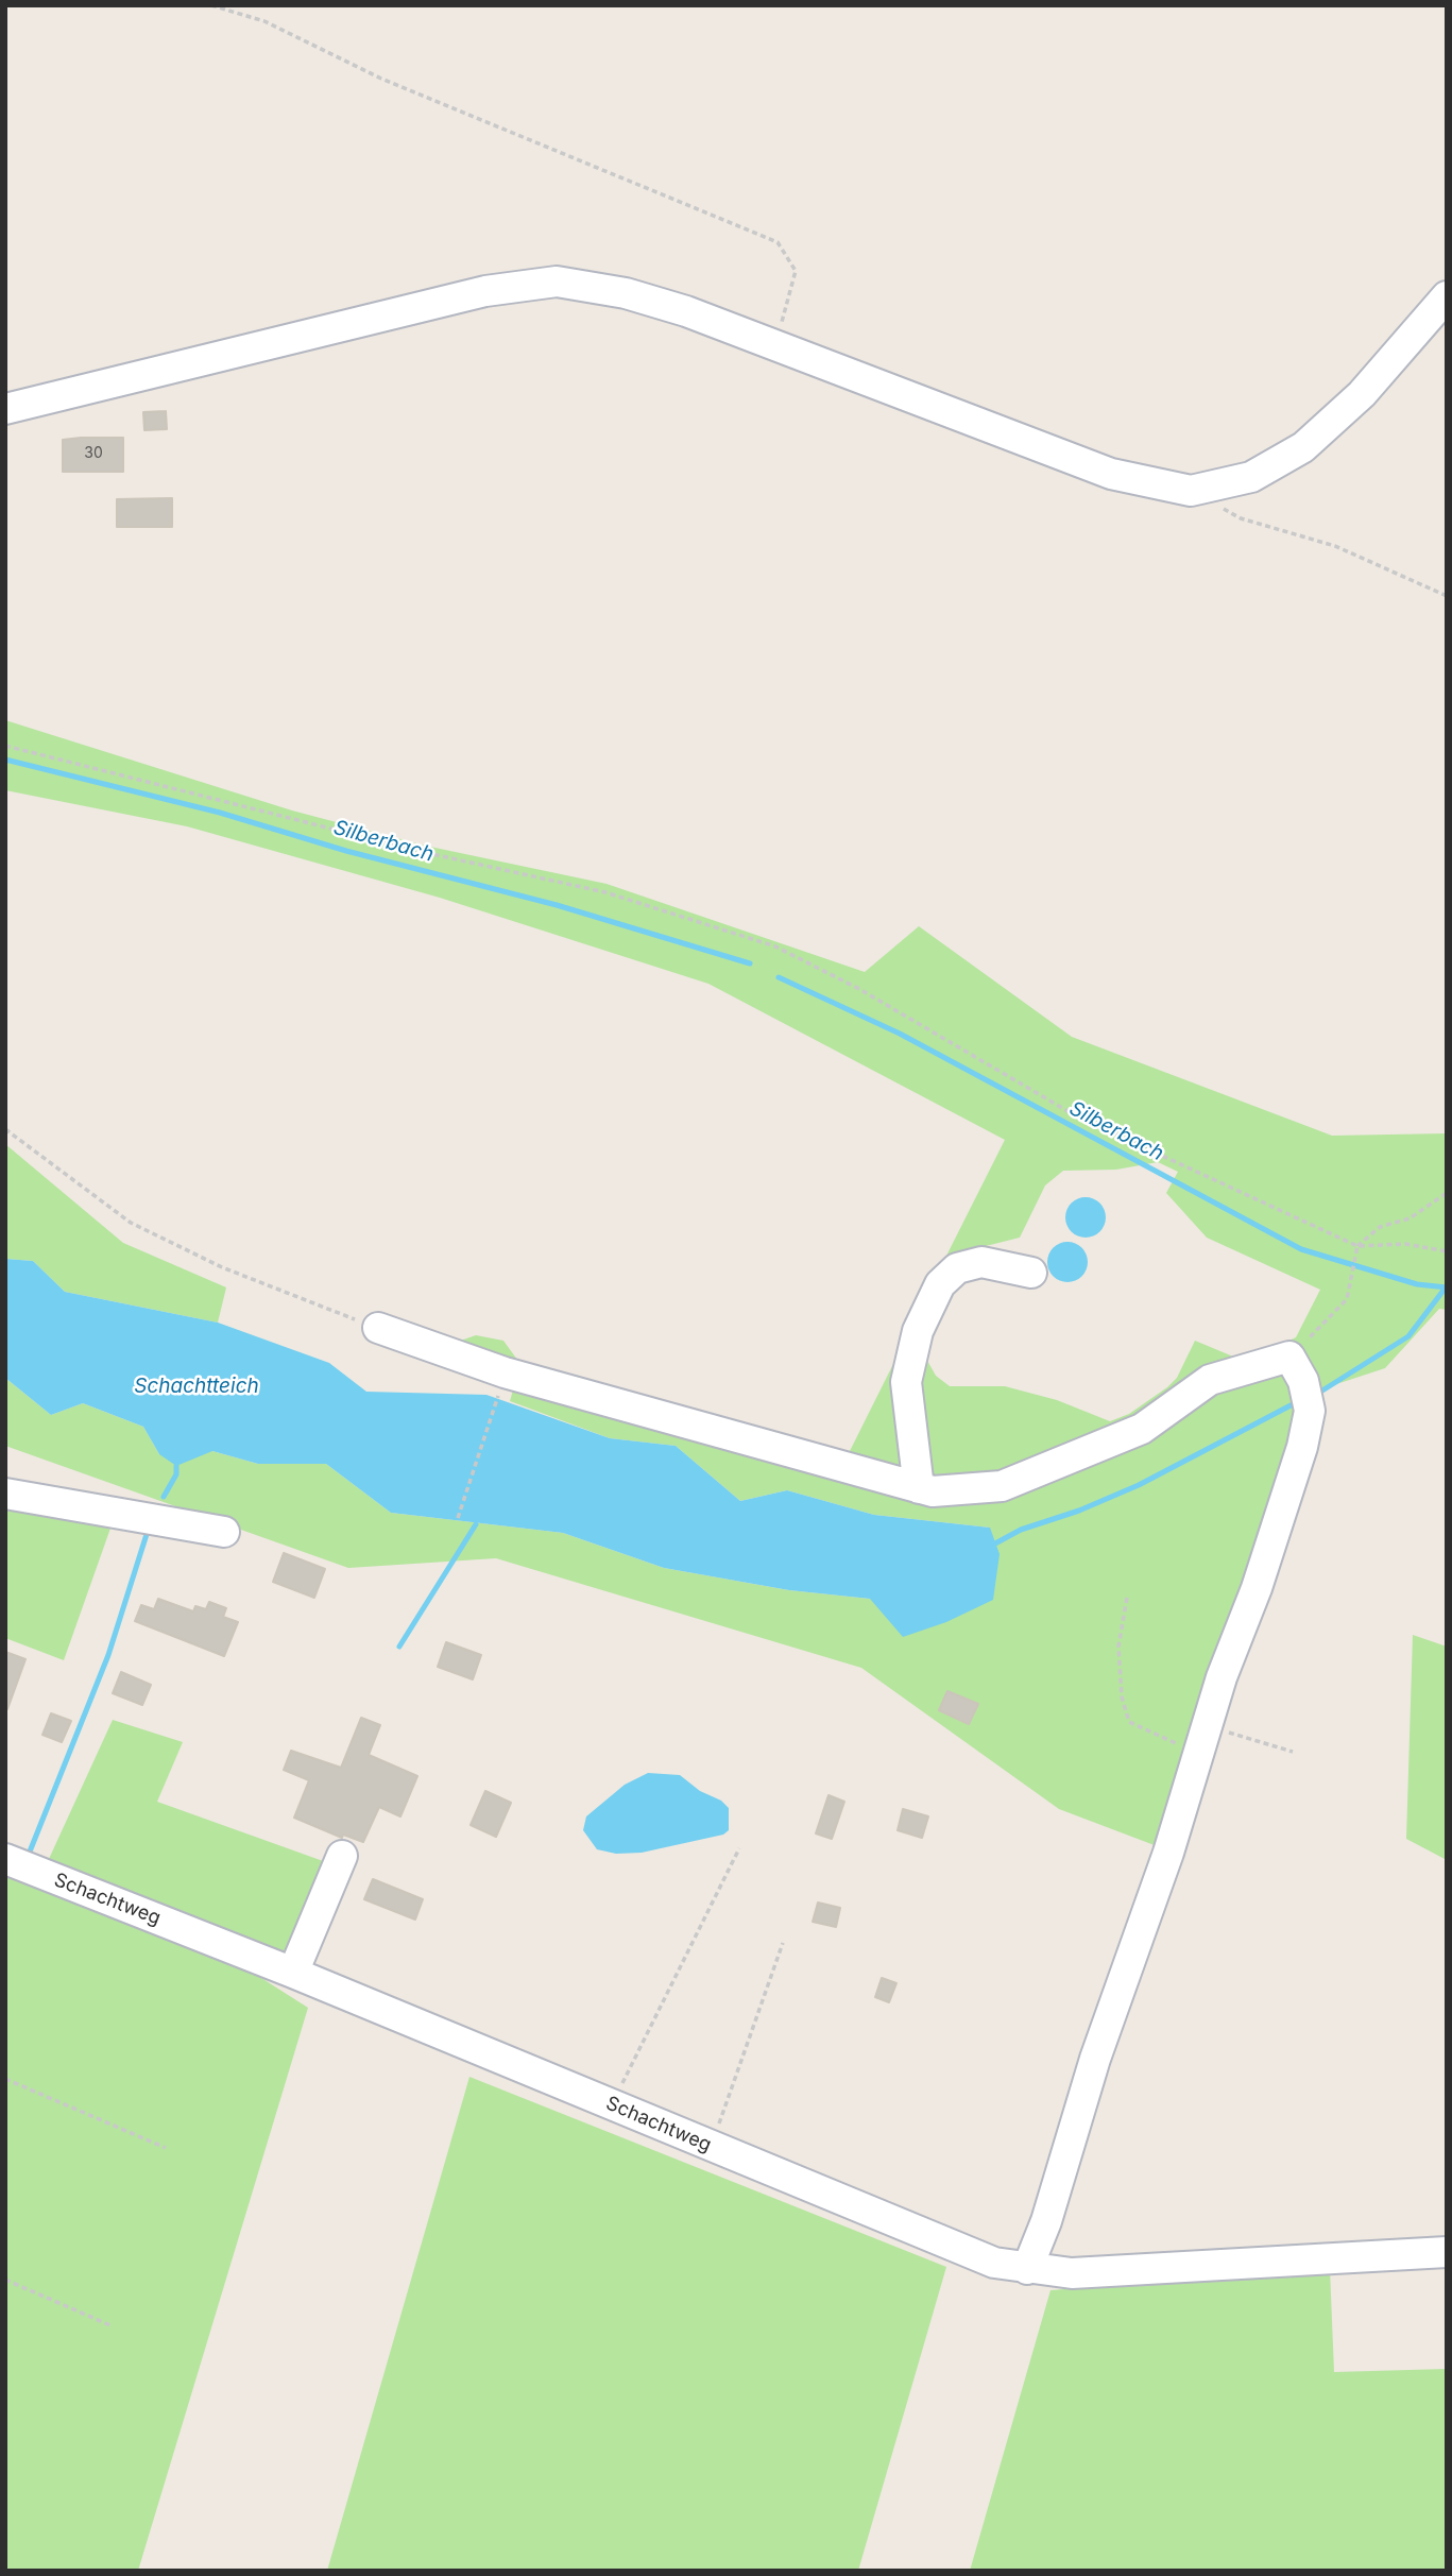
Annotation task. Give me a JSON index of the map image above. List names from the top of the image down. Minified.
{"streets":{"street":["Schachtweg"]},"water":["Silberbach","Schachtteich"],"house_numbers":["30"]}
